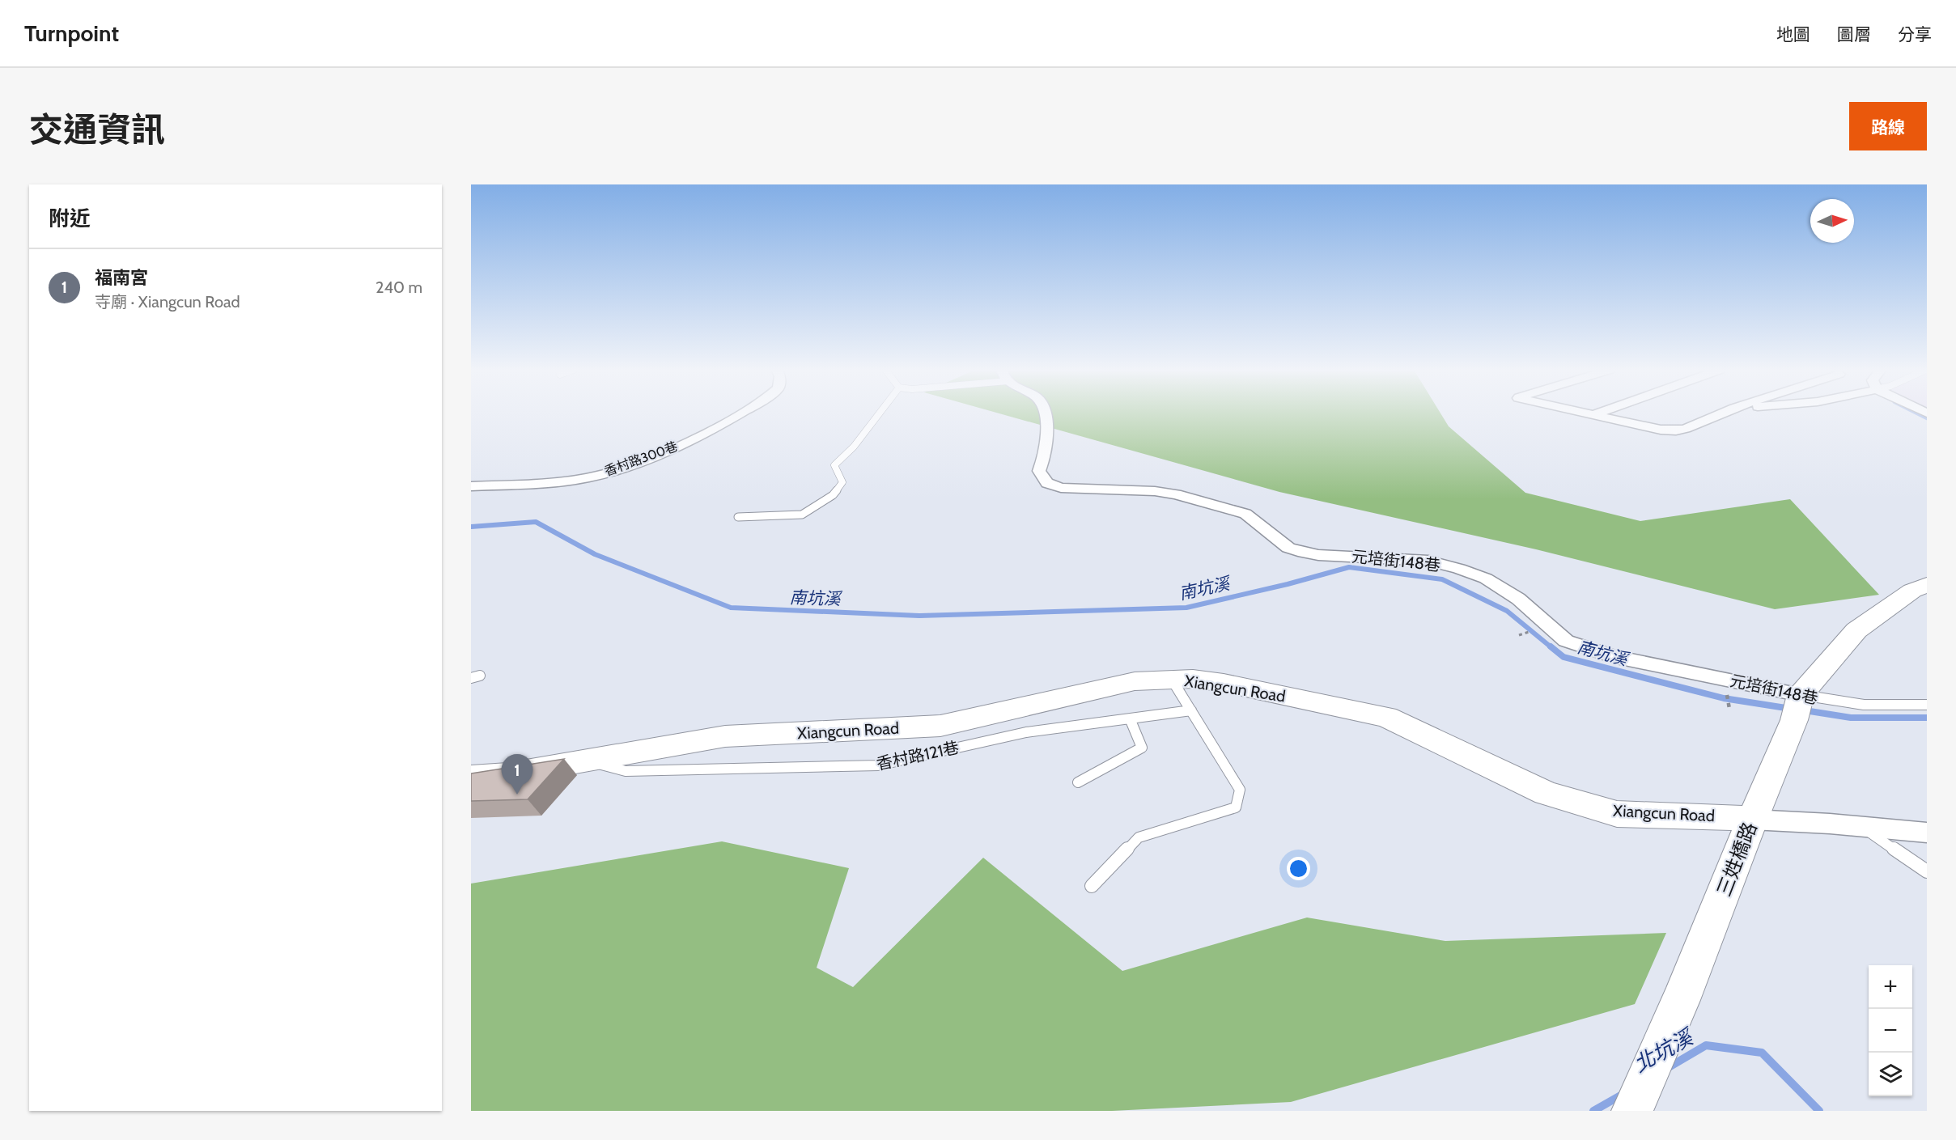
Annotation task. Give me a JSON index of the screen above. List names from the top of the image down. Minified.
{"streets":{"street":["香村路300巷","元培街148巷","Xiangcun Road","三姓橋路"],"lane":["香村路121巷"]},"crossings":[["元培街148巷","三姓橋路"],["Xiangcun Road","香村路121巷"],["Xiangcun Road","三姓橋路"]],"water":["南坑溪","北坑溪"],"north":"right","page":{"header":"Turnpoint","nav":["地圖","圖層","分享"],"title":"交通資訊","buttons":"路線","heading":"附近","list":[{"mark":"1","name":"福南宮","note":"寺廟 · Xiangcun Road","value":"240 m"}],"pins":"1","map_buttons":["+","−"]}}
